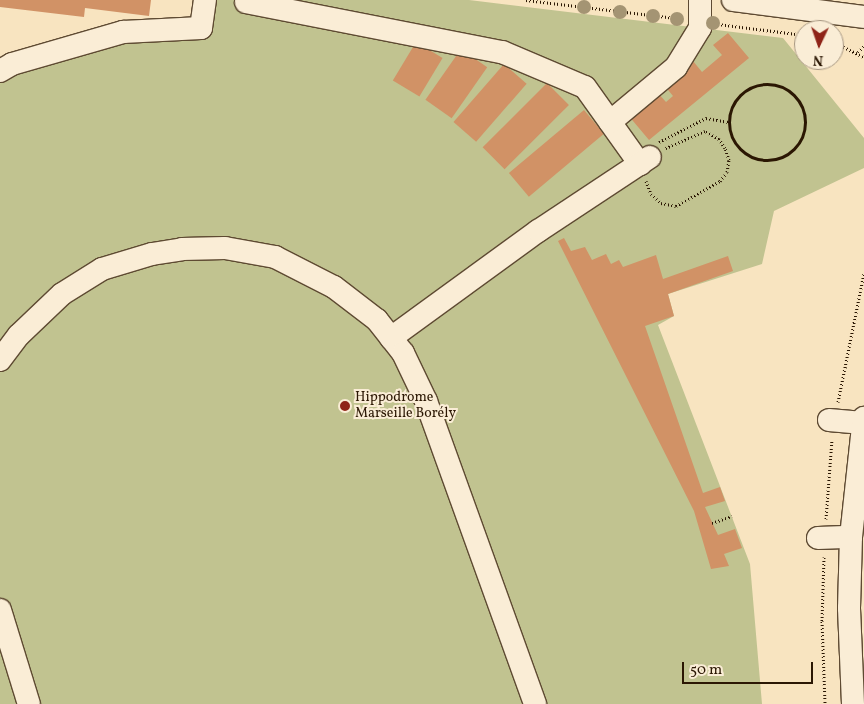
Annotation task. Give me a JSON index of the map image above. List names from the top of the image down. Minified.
{"places":["Hippodrome Marseille Borély"],"scale_bar":"50 m","north":"bottom"}
